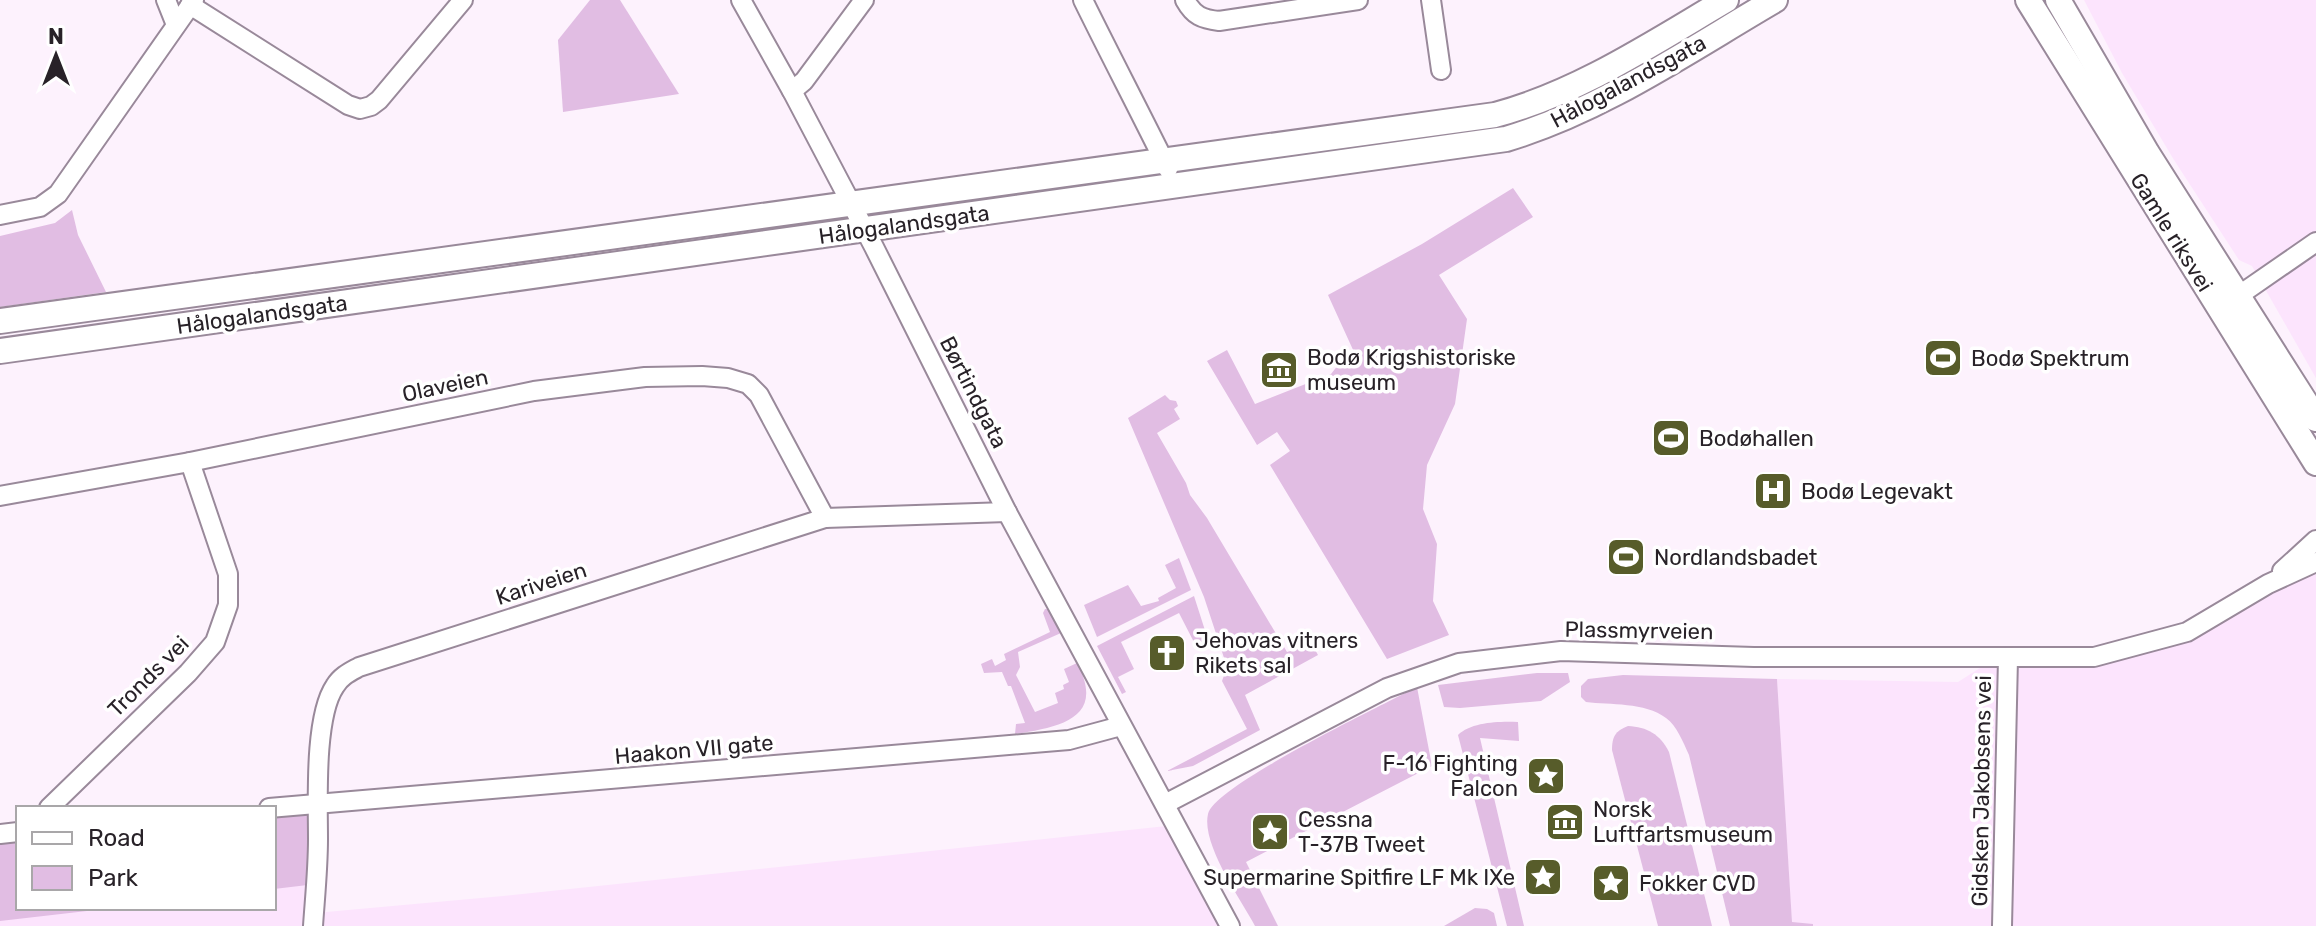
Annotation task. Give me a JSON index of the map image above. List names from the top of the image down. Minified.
{"streets":{"street":["Hålogalandsgata","Gamle riksvei","Olaveien","Børtindgata","Kariveien","Plassmyrveien","Tronds vei","Haakon VII gate","Gidsken Jakobsens vei"]},"crossings":[["Hålogalandsgata","Børtindgata"],["Olaveien","Kariveien"],["Olaveien","Tronds vei"],["Børtindgata","Kariveien"],["Børtindgata","Plassmyrveien"],["Børtindgata","Haakon VII gate"],["Kariveien","Haakon VII gate"],["Plassmyrveien","Gidsken Jakobsens vei"]],"places":{"sports":["Bodø Spektrum","Bodøhallen","Nordlandsbadet"],"museum":["Bodø Krigshistoriske museum","Norsk Luftfartsmuseum"],"hospital":["Bodø Legevakt"],"church":["Jehovas vitners Rikets sal"],"place":["F-16 Fighting Falcon","Cessna T-37B Tweet","Supermarine Spitfire LF Mk IXe","Fokker CVD"]},"legend":["Road","Park"],"north":"top"}
